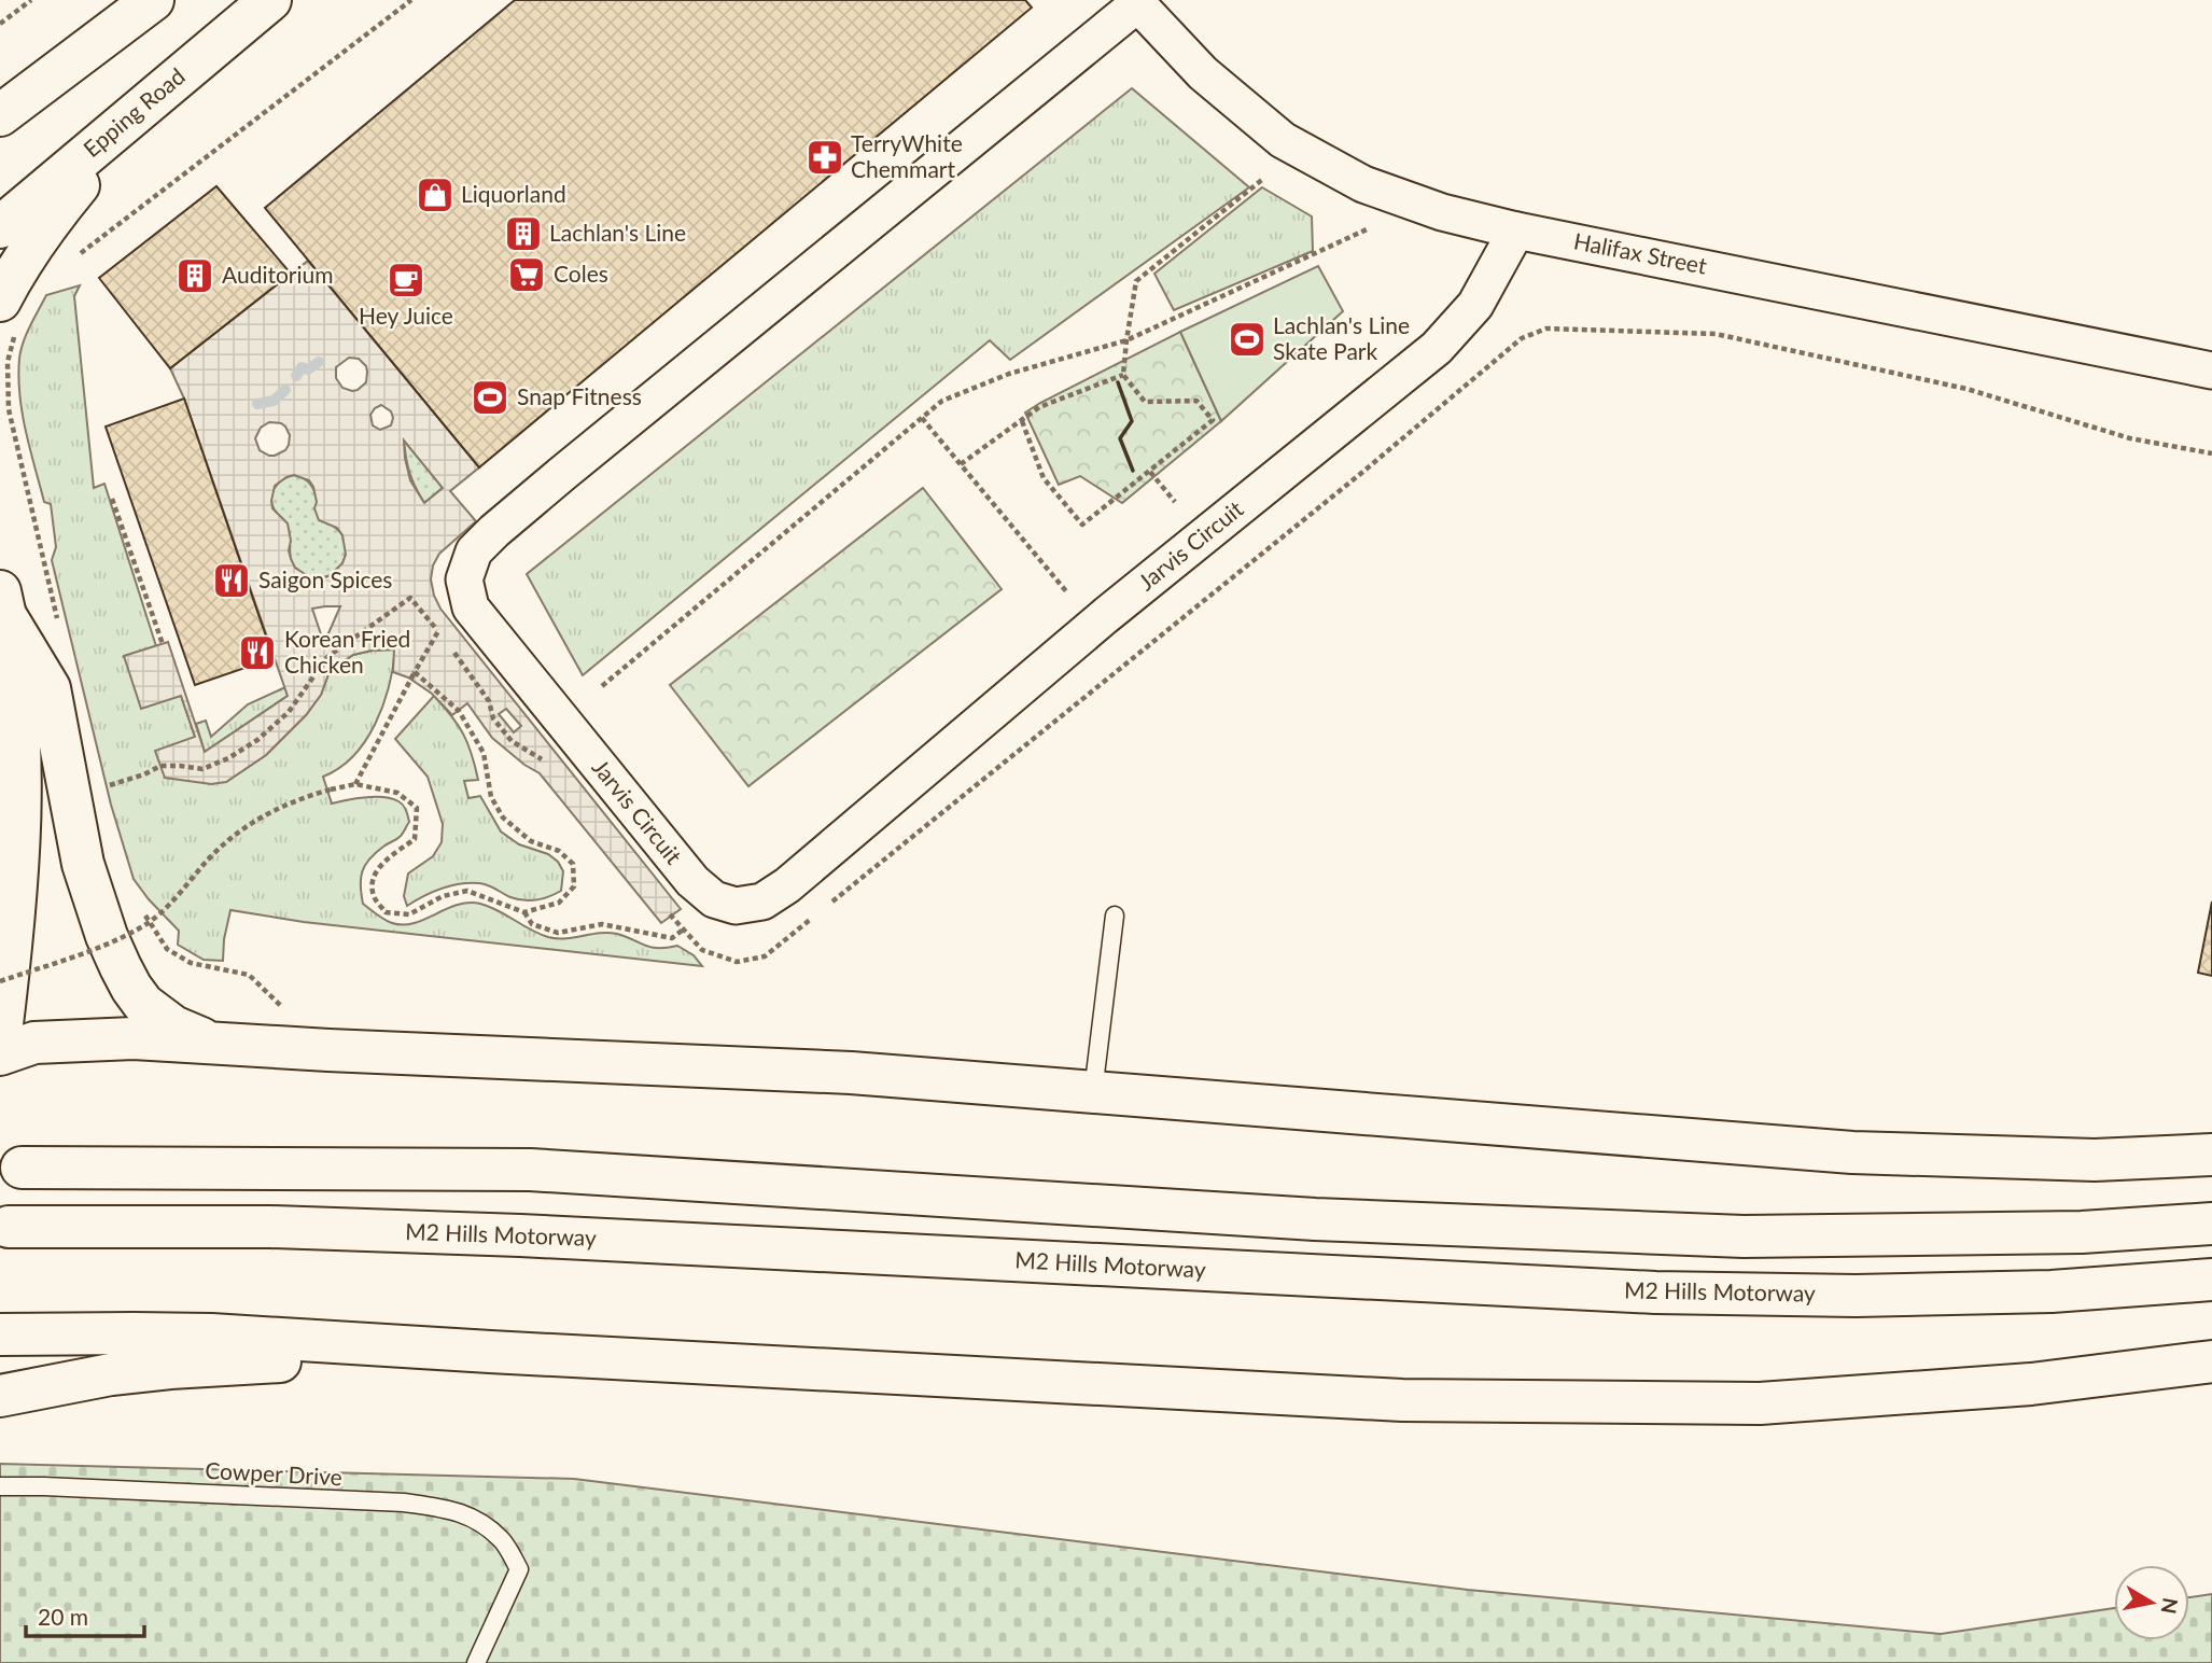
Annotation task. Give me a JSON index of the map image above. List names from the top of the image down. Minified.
{"streets":{"main road":["Epping Road","M2 Hills Motorway"],"street":["Halifax Street","Jarvis Circuit"],"lane":["Cowper Drive"]},"crossings":[["Halifax Street","Jarvis Circuit"]],"places":{"pharmacy":["TerryWhite Chemmart"],"shop":["Liquorland"],"building":["Lachlan's Line","Auditorium"],"supermarket":["Coles"],"cafe":["Hey Juice"],"sports":["Lachlan's Line Skate Park","Snap Fitness"],"restaurant":["Saigon Spices","Korean Fried Chicken"]},"scale_bar":"20 m","north":"right"}
